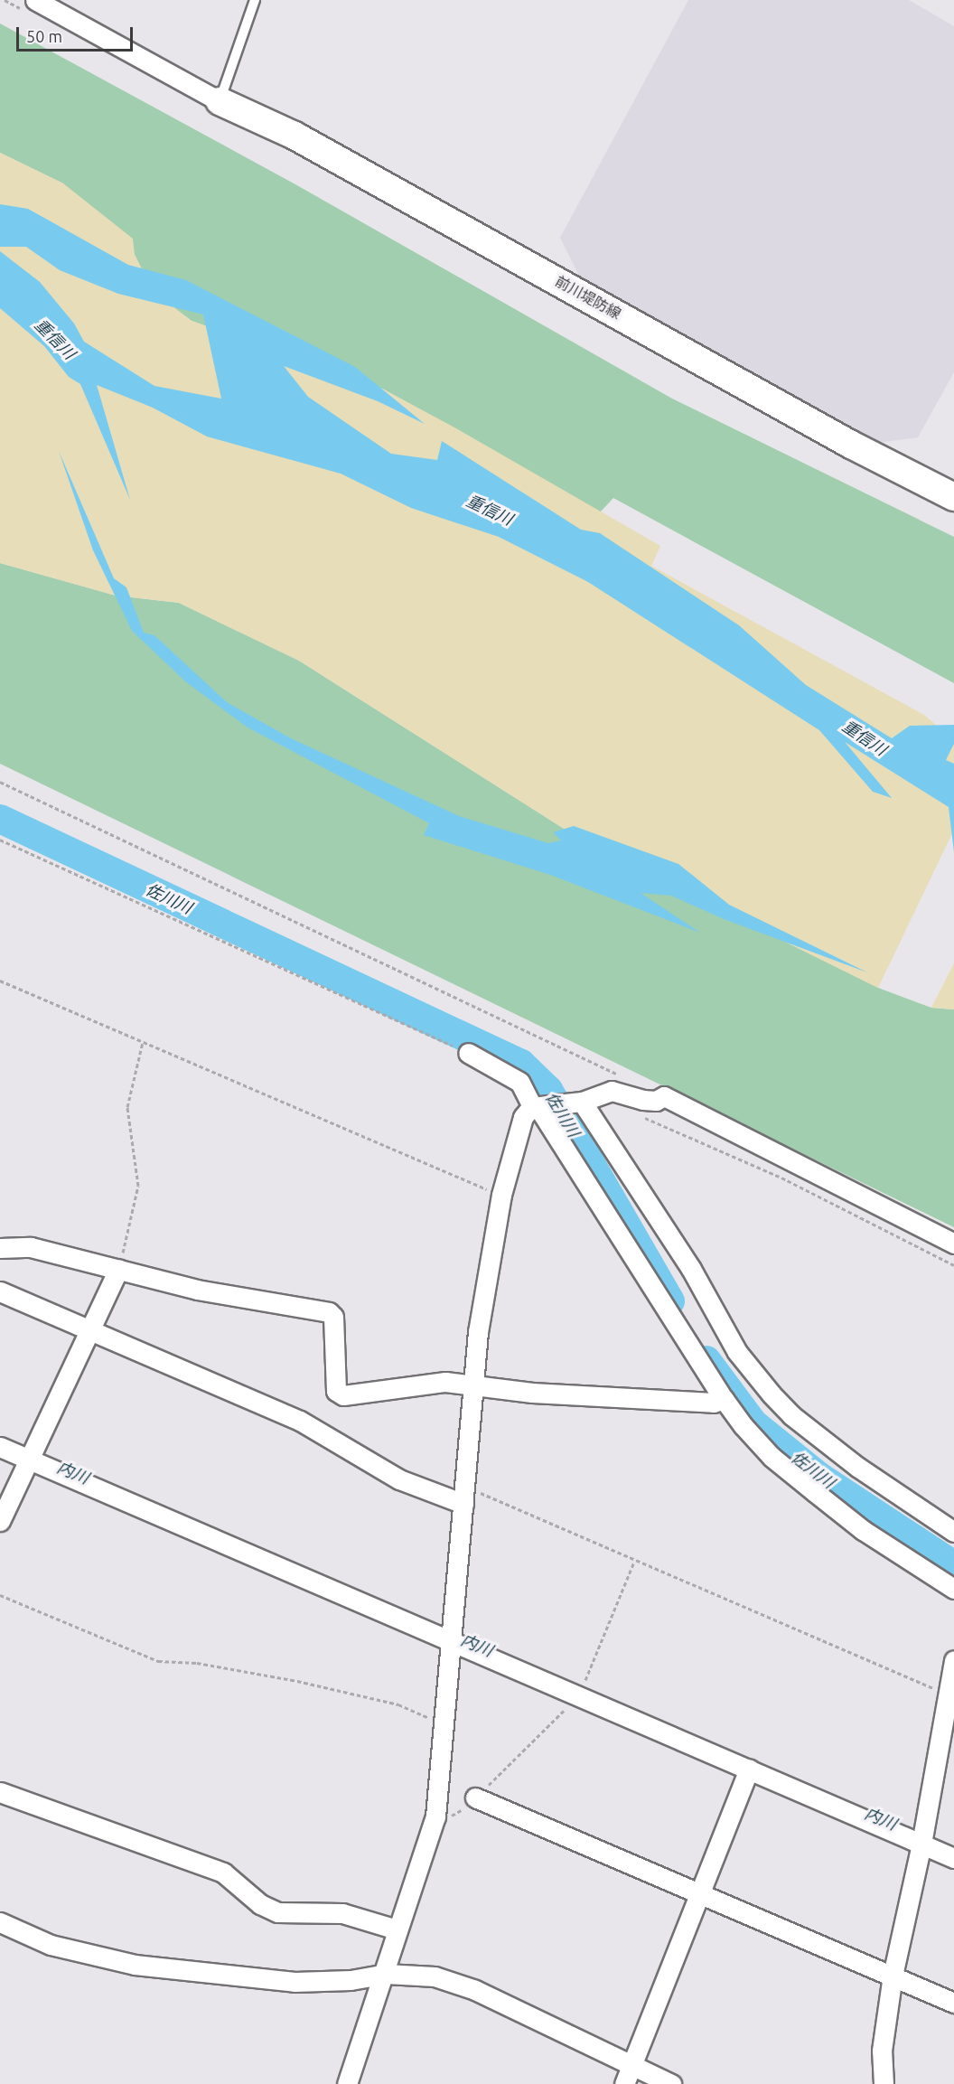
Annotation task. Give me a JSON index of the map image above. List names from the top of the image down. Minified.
{"streets":{"street":["前川堤防線"]},"water":["重信川","佐川川","内川"],"scale_bar":"50 m"}
